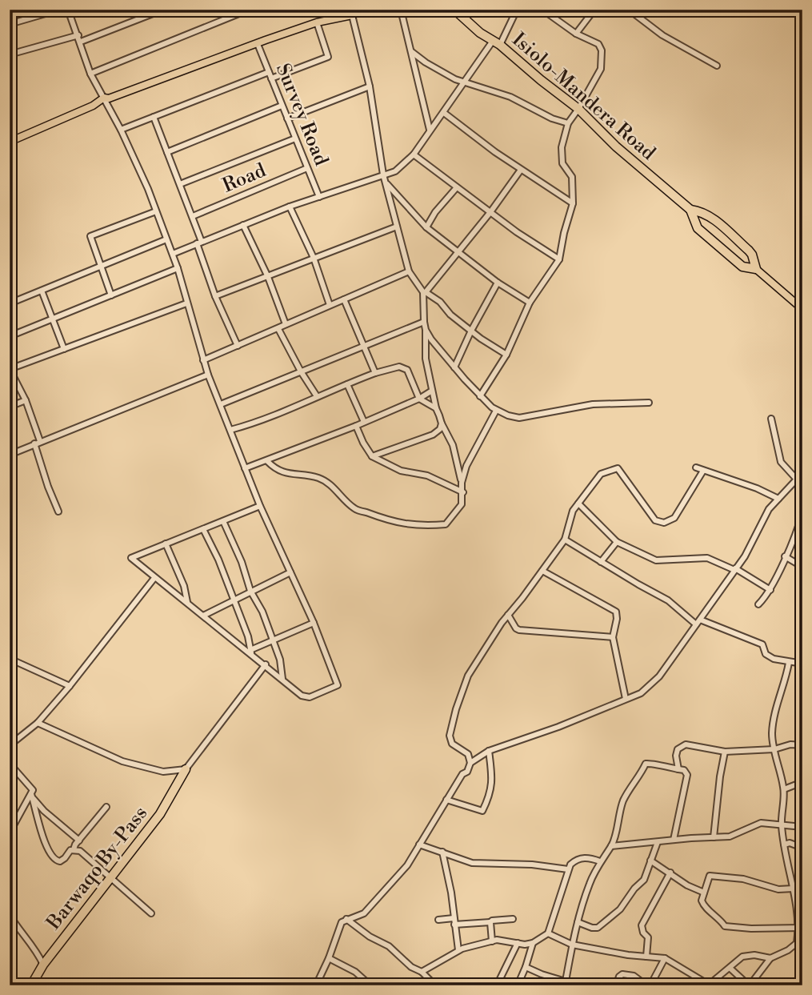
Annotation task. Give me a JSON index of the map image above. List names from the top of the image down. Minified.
{"streets":{"highway":["Isiolo-Mandera Road","Barwaqo By-Pass"],"street":["Survey Road","Road"]},"crossings":[["Survey Road","Road"]]}
